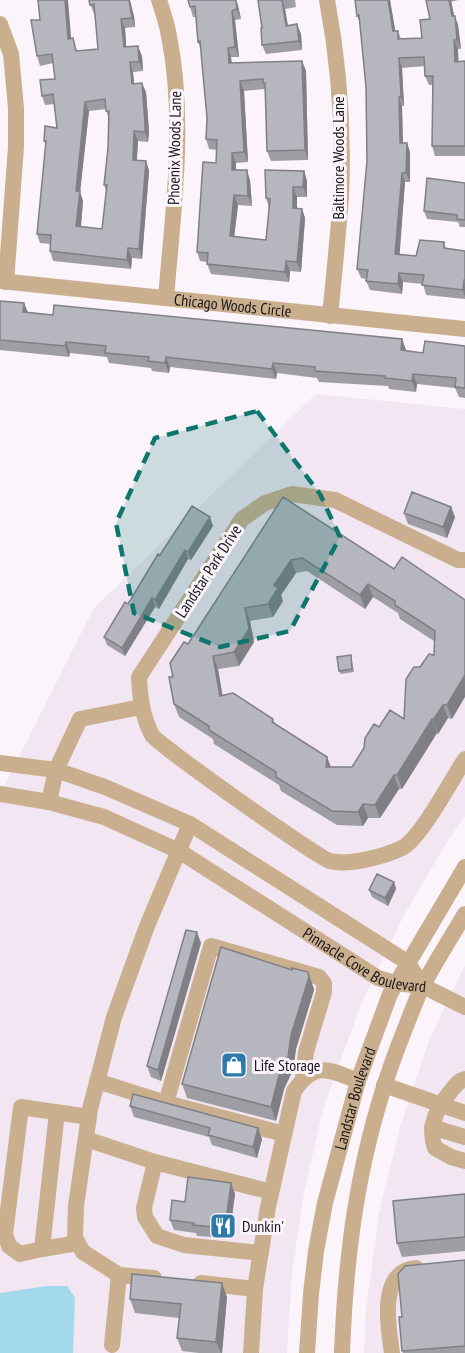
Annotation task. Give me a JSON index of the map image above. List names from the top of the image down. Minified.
{"streets":{"street":["Phoenix Woods Lane","Baltimore Woods Lane","Chicago Woods Circle","Landstar Park Drive","Pinnacle Cove Boulevard","Landstar Boulevard"]},"crossings":[["Phoenix Woods Lane","Chicago Woods Circle"],["Baltimore Woods Lane","Chicago Woods Circle"],["Pinnacle Cove Boulevard","Landstar Boulevard"]],"places":{"shop":["Life Storage"],"restaurant":["Dunkin'"]}}
